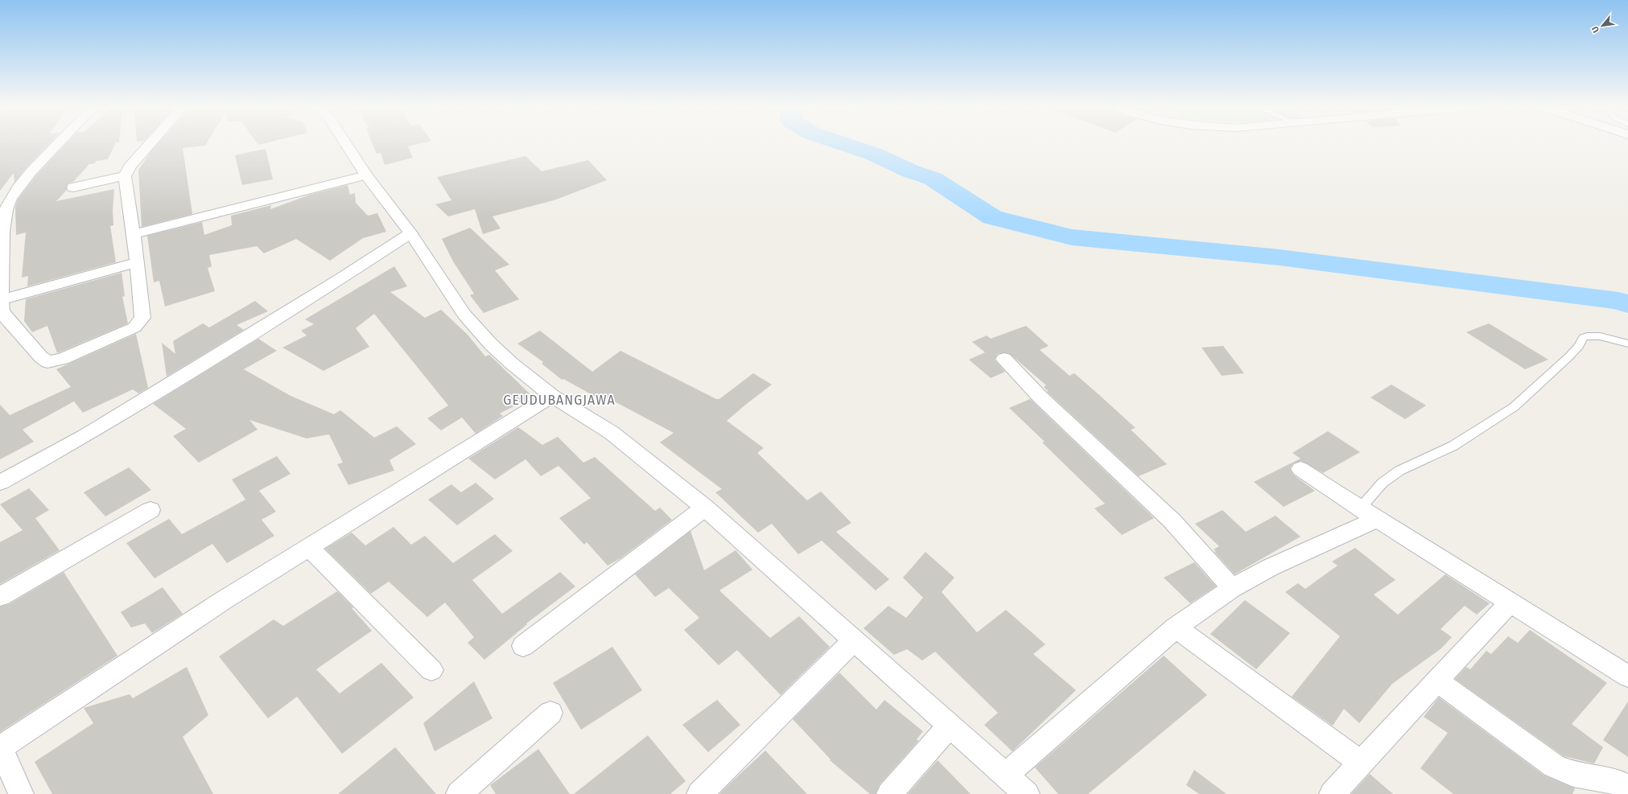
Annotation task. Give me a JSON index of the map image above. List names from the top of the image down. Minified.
{"districts":["GEUDUBANGJAWA"],"north":"bottom left"}
